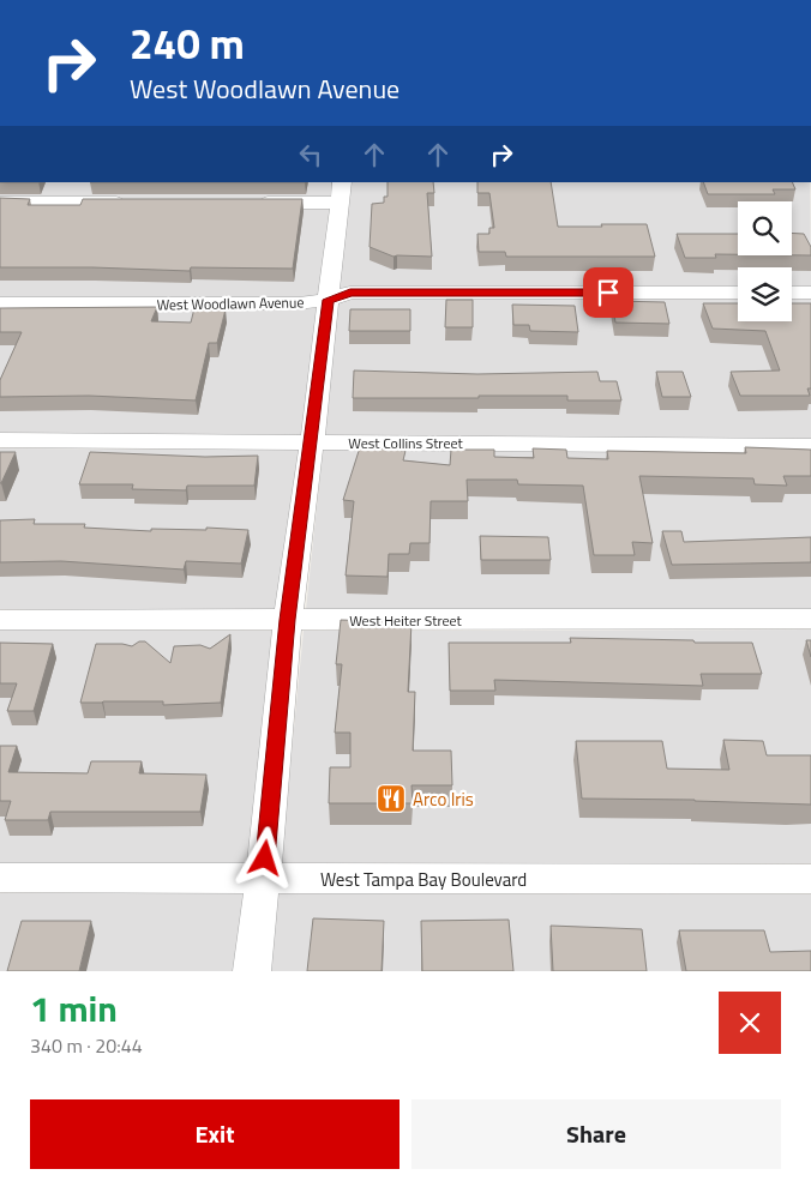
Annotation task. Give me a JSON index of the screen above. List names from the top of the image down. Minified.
{"streets":{"street":["West Woodlawn Avenue","West Collins Street","West Heiter Street","West Tampa Bay Boulevard"]},"places":{"restaurant":["Arco Iris"]},"page":{"turn":["240 m","West Woodlawn Avenue"],"heading":["1 min","340 m · 20:44"],"buttons":["Exit","Share"]}}
